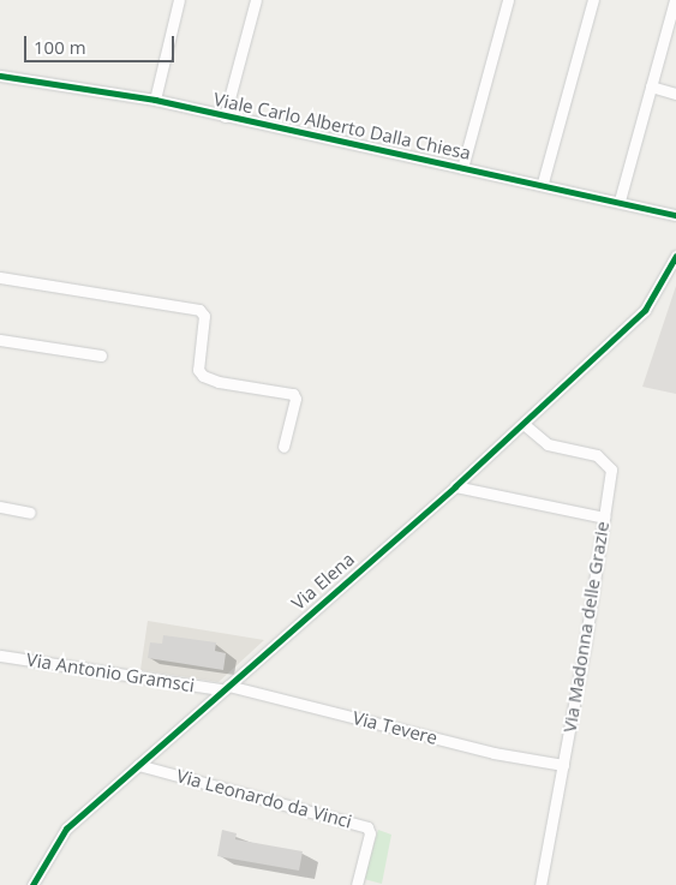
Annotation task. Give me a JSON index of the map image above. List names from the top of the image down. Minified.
{"streets":{"street":["Viale Carlo Alberto Dalla Chiesa","Via Elena","Via Madonna delle Grazie","Via Antonio Gramsci","Via Tevere","Via Leonardo da Vinci"]},"crossings":[["Via Elena","Via Madonna delle Grazie"],["Via Elena","Via Antonio Gramsci"],["Via Elena","Via Tevere"],["Via Elena","Via Leonardo da Vinci"],["Via Madonna delle Grazie","Via Tevere"],["Via Antonio Gramsci","Via Tevere"]],"scale_bar":"100 m"}
